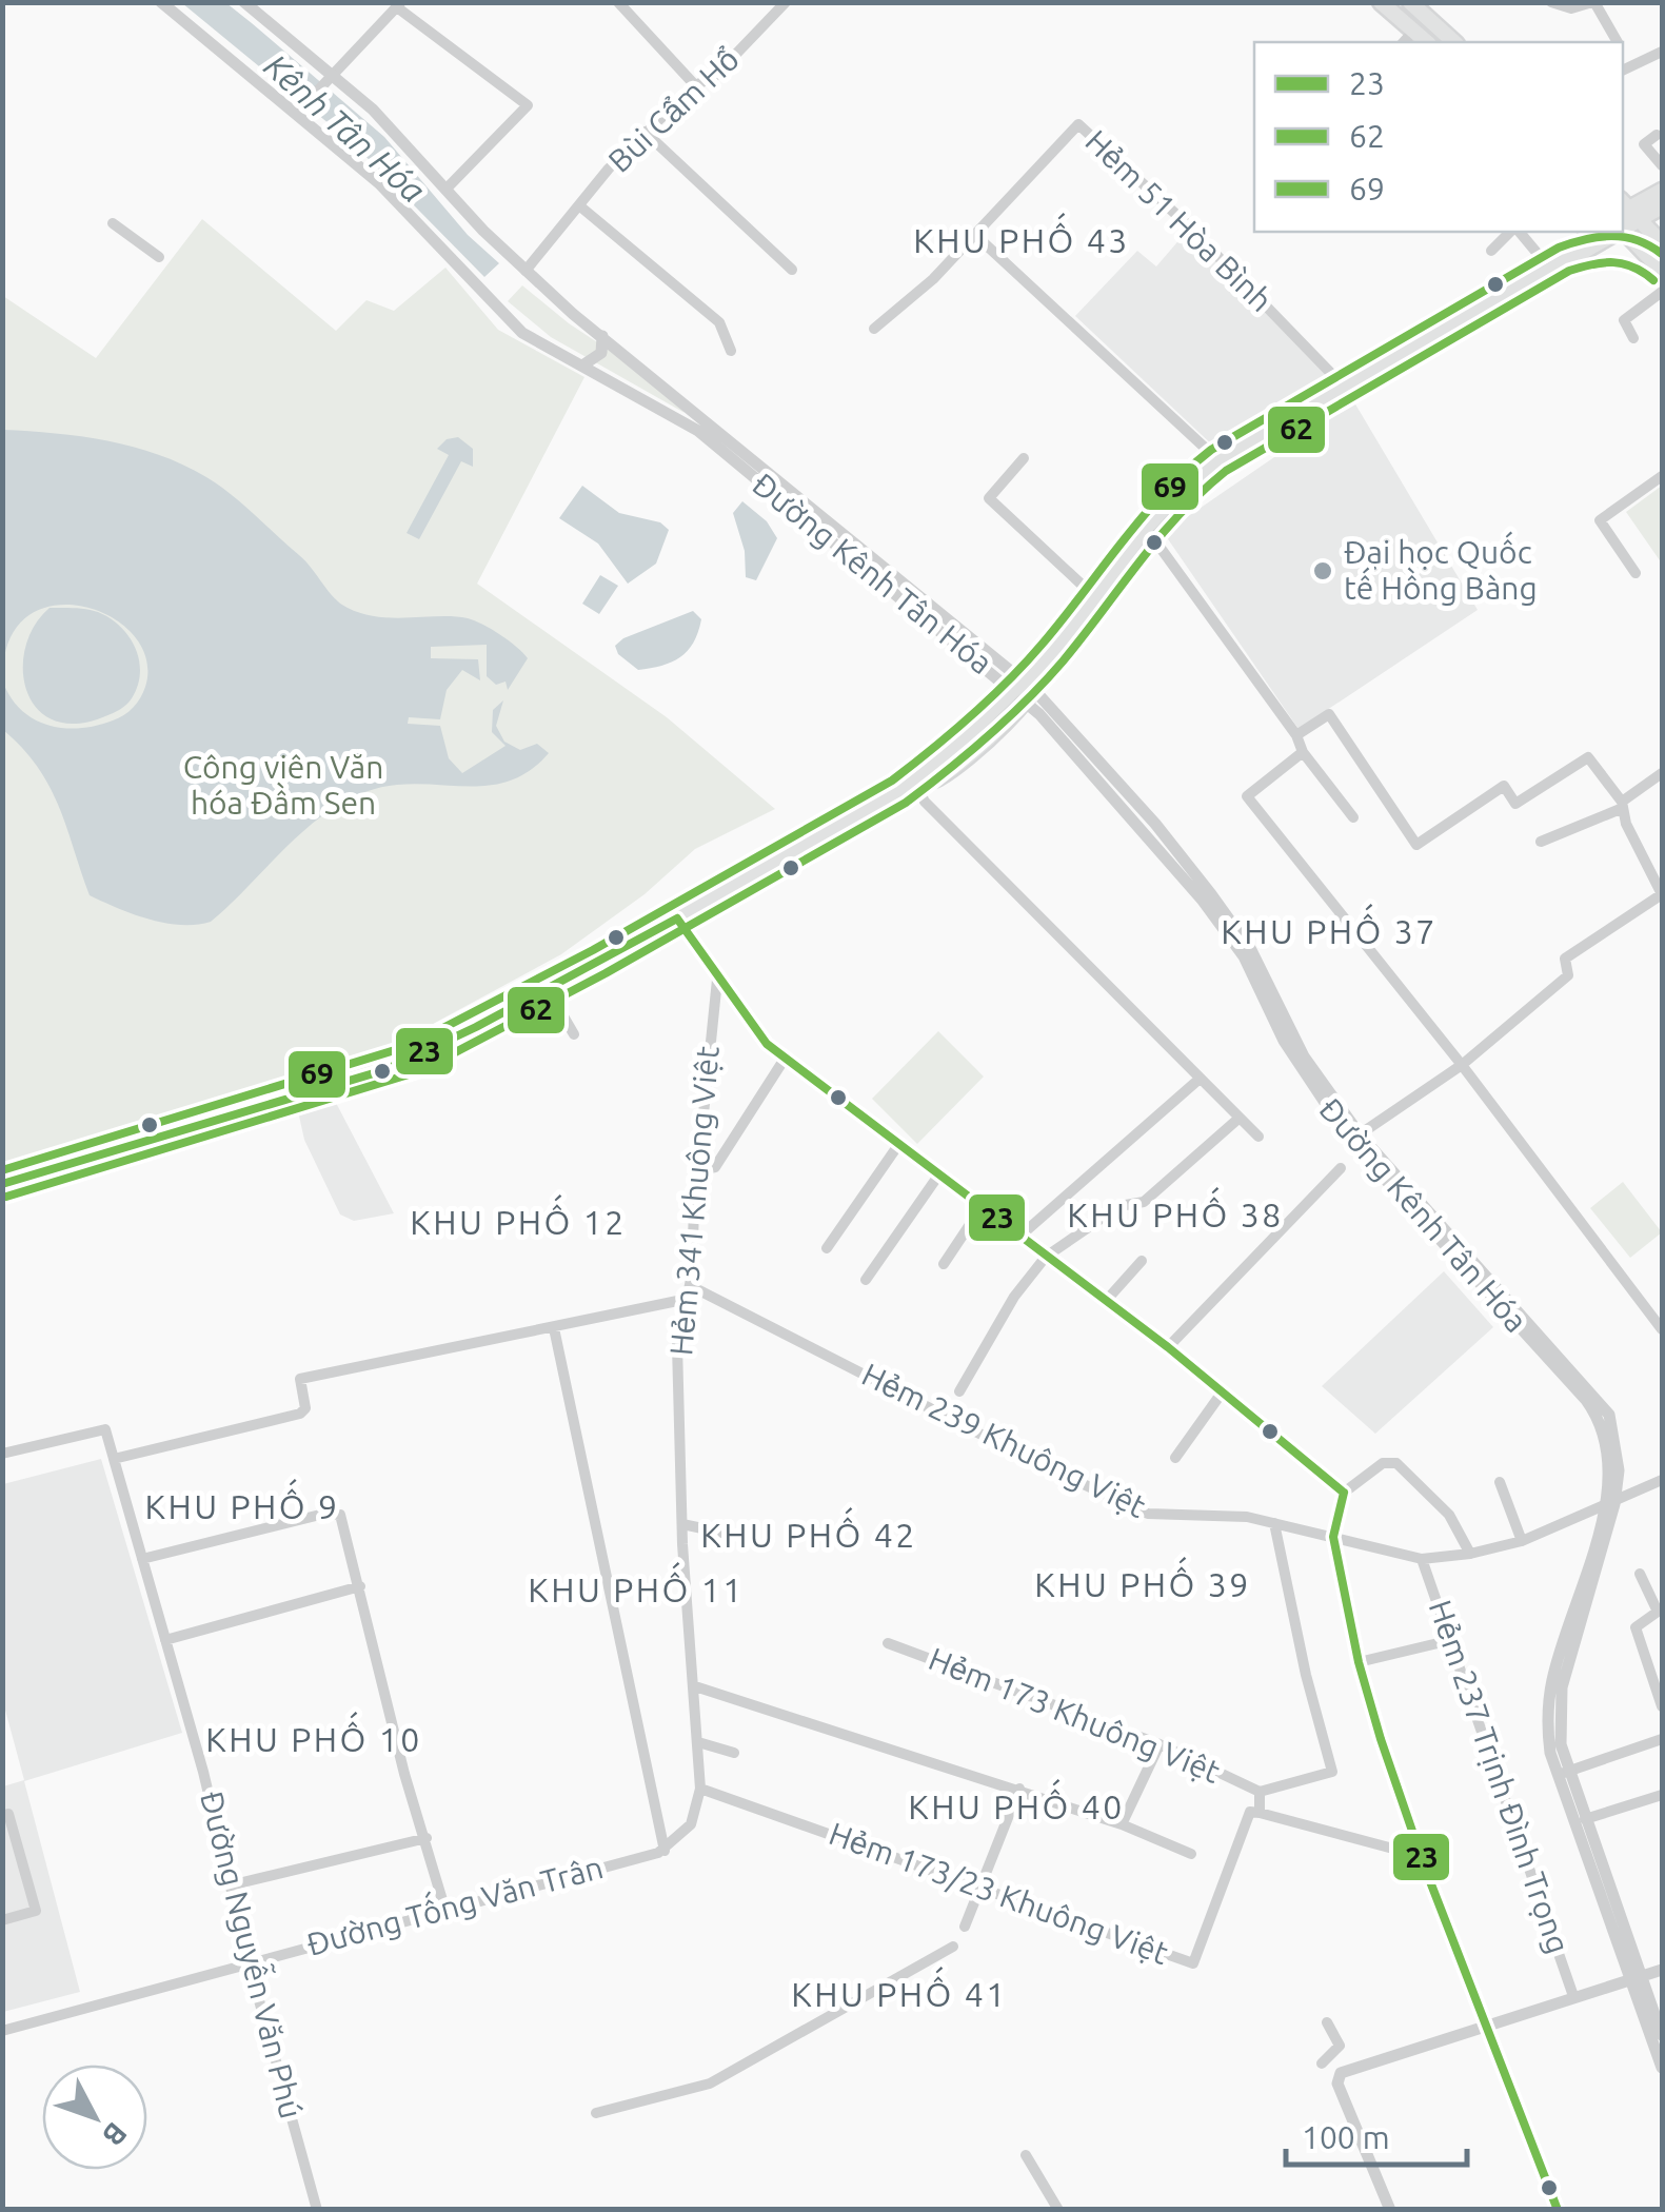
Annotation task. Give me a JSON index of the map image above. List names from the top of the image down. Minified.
{"streets":{"street":["Bùi Cẩm Hổ","Hẻm 51 Hòa Bình","Đường Kênh Tân Hóa","Hẻm 341 Khuông Việt","Hẻm 239 Khuông Việt","Hẻm 173 Khuông Việt","Hẻm 237 Trịnh Đình Trọng","Hẻm 173/23 Khuông Việt","Đường Tống Văn Trân","Đường Nguyễn Văn Phú"]},"crossings":[["Bùi Cẩm Hổ","Đường Kênh Tân Hóa"],["Đường Kênh Tân Hóa","Hẻm 239 Khuông Việt"],["Hẻm 341 Khuông Việt","Hẻm 239 Khuông Việt"],["Hẻm 341 Khuông Việt","Hẻm 173/23 Khuông Việt"],["Hẻm 341 Khuông Việt","Đường Tống Văn Trân"],["Hẻm 239 Khuông Việt","Hẻm 237 Trịnh Đình Trọng"],["Hẻm 173 Khuông Việt","Hẻm 173/23 Khuông Việt"],["Đường Tống Văn Trân","Đường Nguyễn Văn Phú"]],"districts":["KHU PHỐ 43","KHU PHỐ 37","KHU PHỐ 38","KHU PHỐ 12","KHU PHỐ 9","KHU PHỐ 42","KHU PHỐ 39","KHU PHỐ 11","KHU PHỐ 10","KHU PHỐ 40","KHU PHỐ 41"],"water":["Kênh Tân Hóa"],"parks":["Công viên Văn hóa Đầm Sen"],"places":["Đại học Quốc tế Hồng Bàng"],"lines":["transit line 69","transit line 62","transit line 23"],"legend":["23","62","69"],"scale_bar":"100 m","north":"bottom right"}
